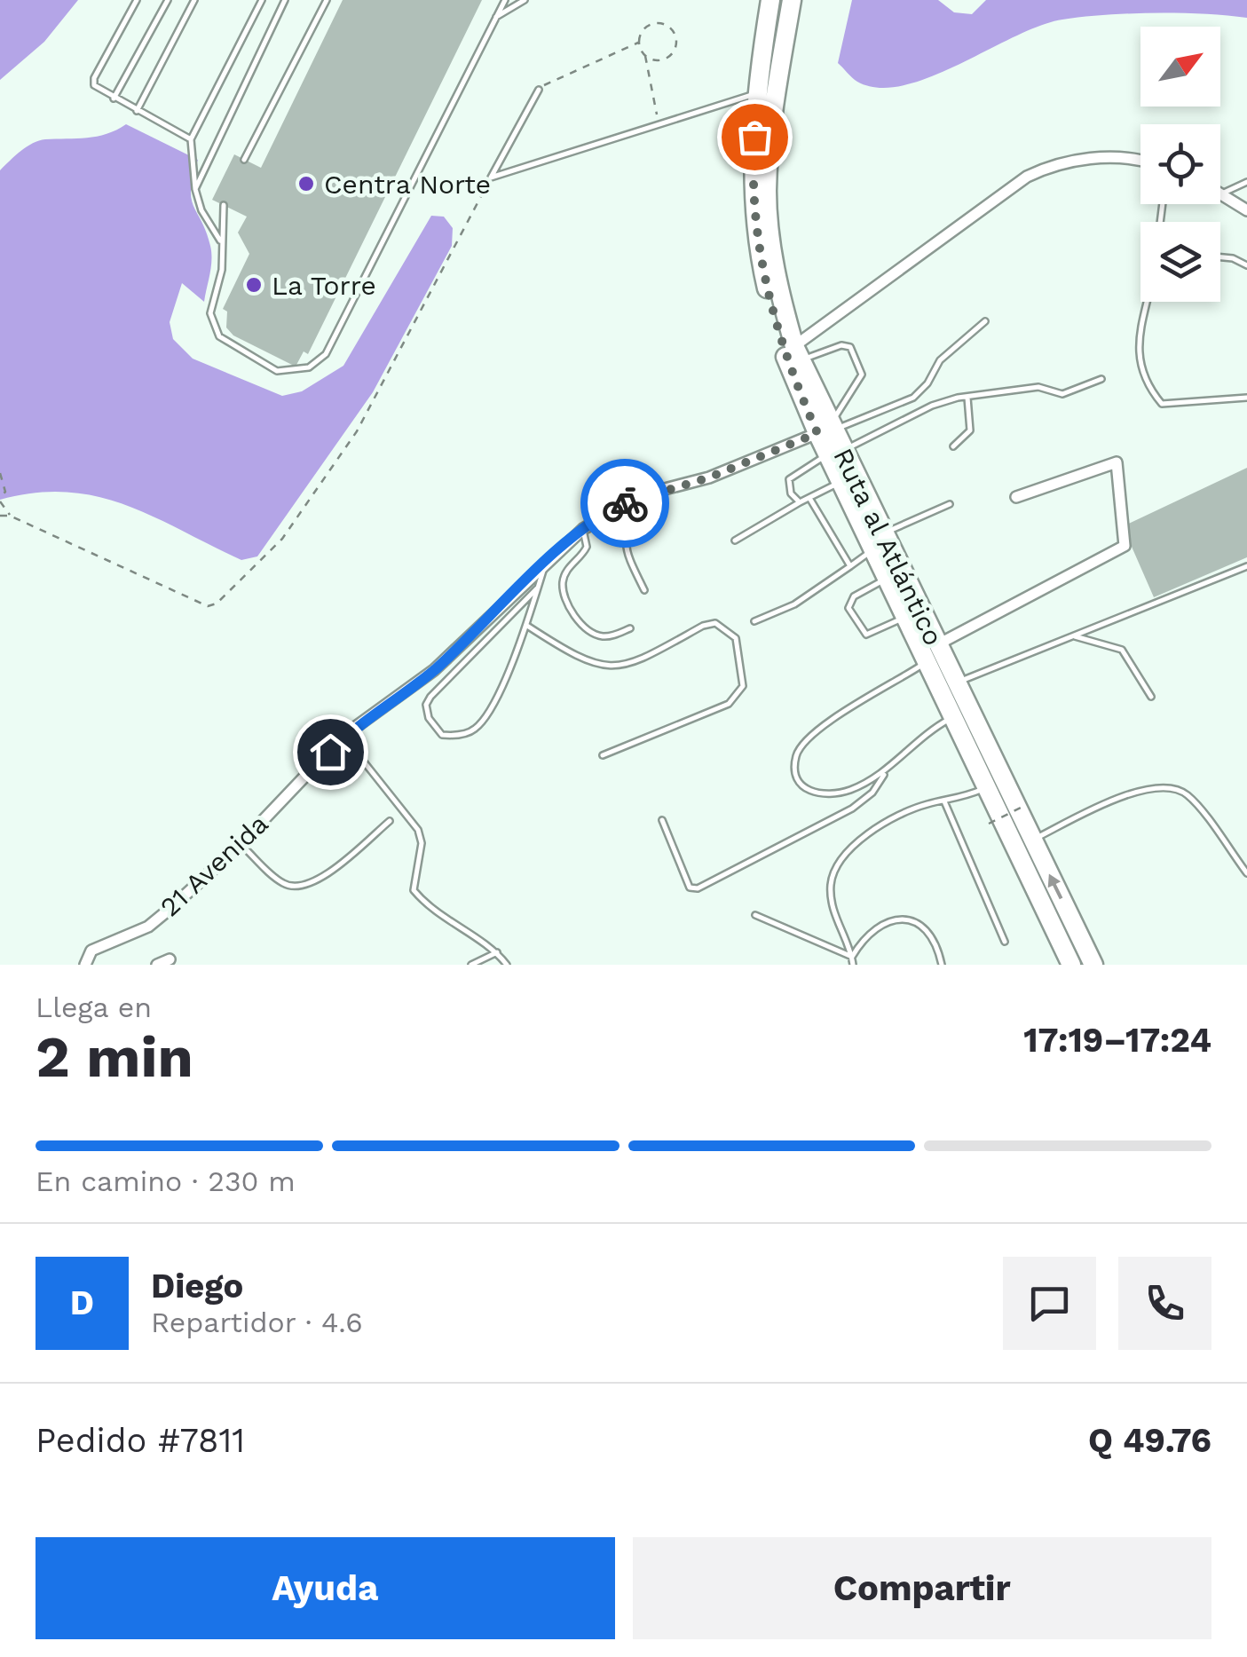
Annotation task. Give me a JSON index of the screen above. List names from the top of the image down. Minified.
{"streets":{"highway":["Ruta al Atlántico"],"street":["21 Avenida"]},"crossings":[["Ruta al Atlántico","21 Avenida"]],"places":["Centra Norte","La Torre"],"north":"top right","page":{"heading":["2 min","Llega en","17:19–17:24"],"panel":["Diego","Repartidor · 4.6","Pedido #7811","Q 49.76"],"bar":"En camino · 230 m","round":"D","buttons":["Ayuda","Compartir"]}}
